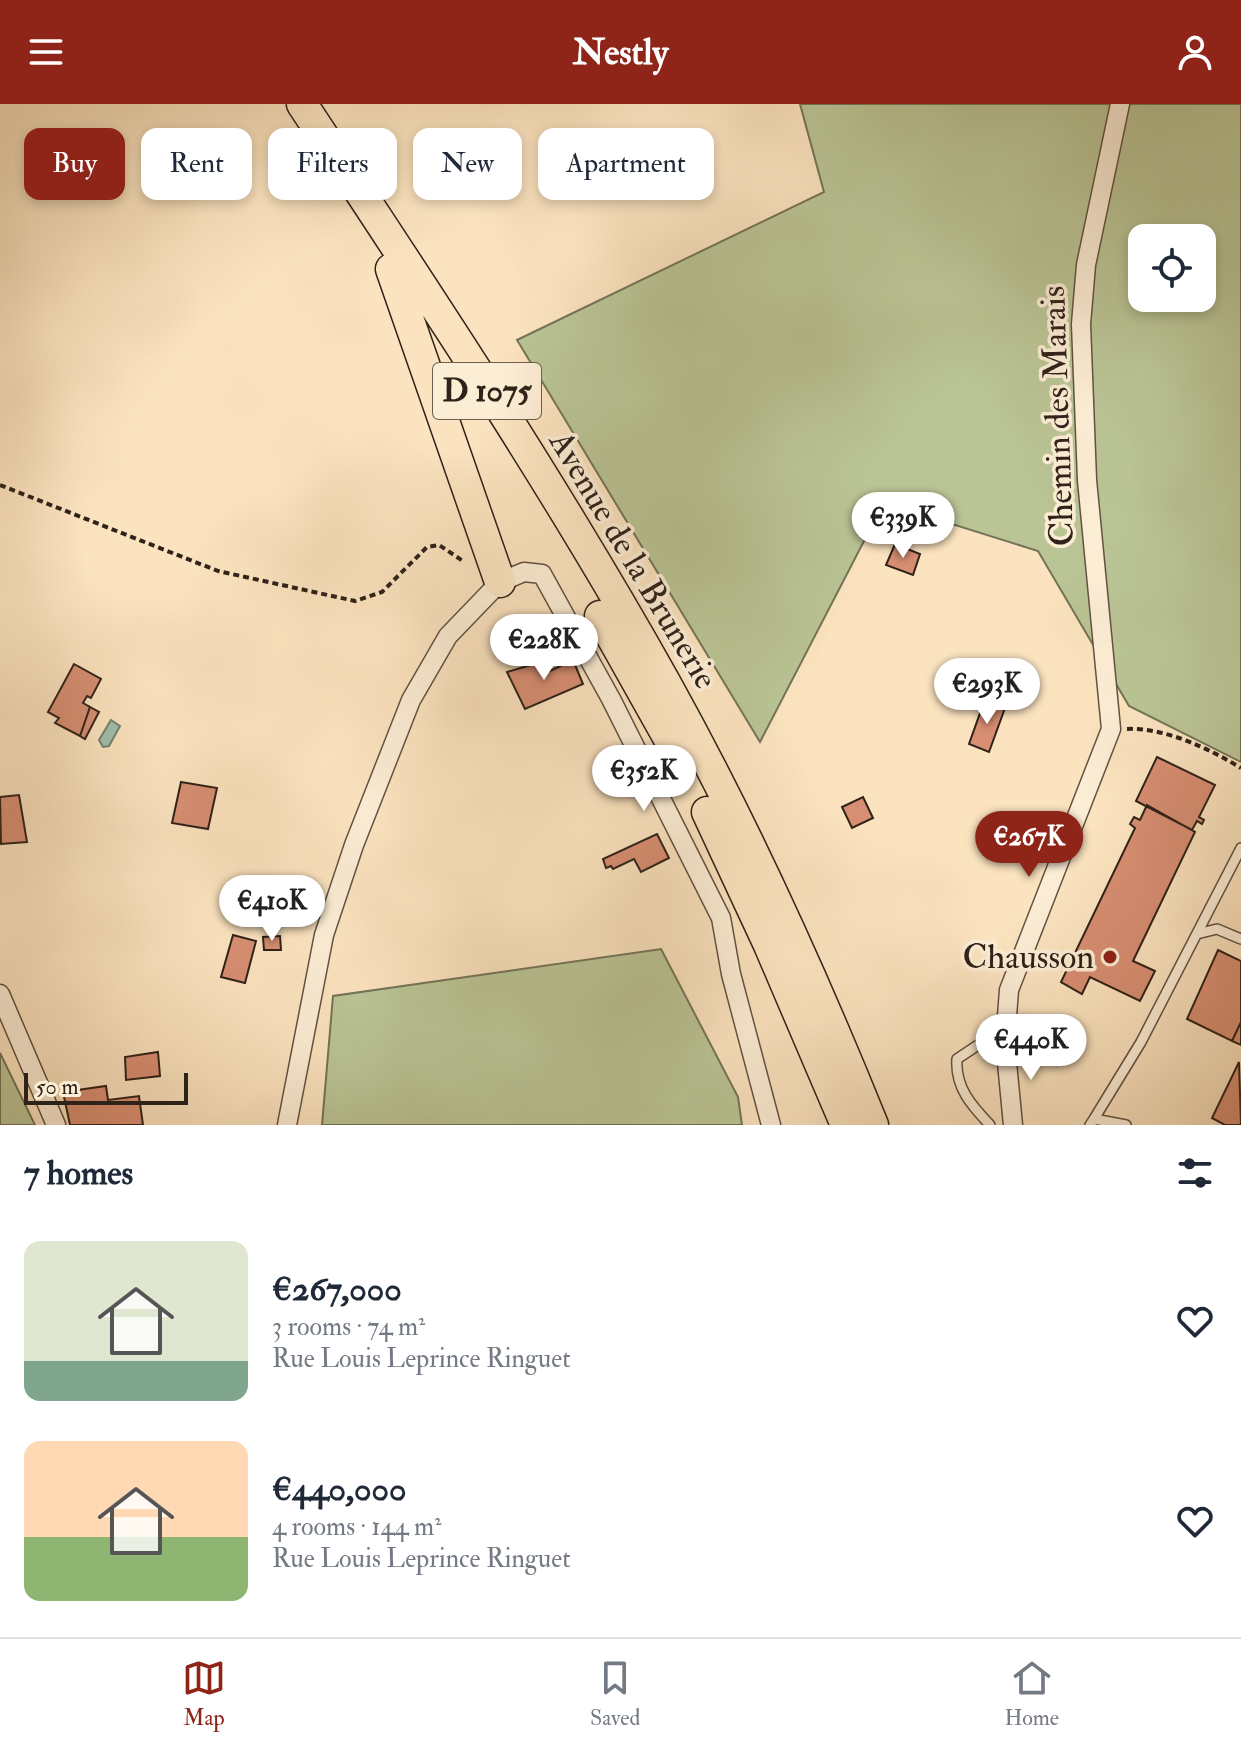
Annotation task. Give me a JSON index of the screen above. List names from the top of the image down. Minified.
{"streets":{"main road":["D 1075","Avenue de la Brunerie"],"street":["Chemin des Marais"]},"crossings":[["D 1075","Avenue de la Brunerie"]],"places":["Chausson"],"scale_bar":"50 m","page":{"header":"Nestly","chip":["Buy","Rent","Filters","New","Apartment"],"price":["€339K","€228K","€293K","€352K","€267K","€410K","€440K"],"scale":"50 m","heading":"7 homes","list":[{"name":"€267,000","note":"3 rooms · 74 m² · Rue Louis Leprince Ringuet"},{"name":"€440,000","note":"4 rooms · 144 m² · Rue Louis Leprince Ringuet"}],"tabs":["Map","Saved","Home"]}}
